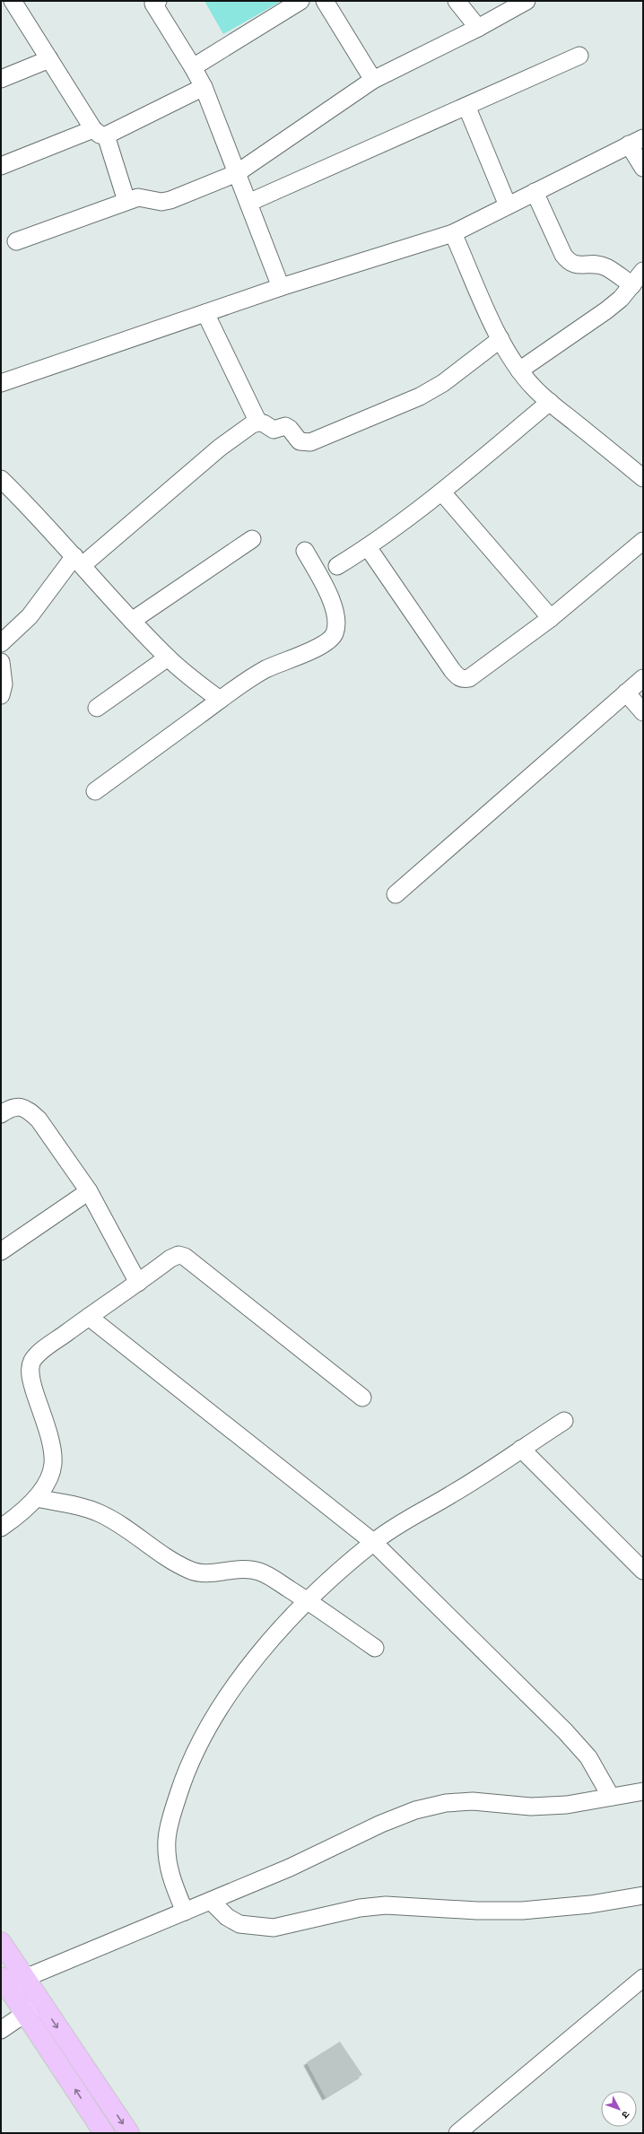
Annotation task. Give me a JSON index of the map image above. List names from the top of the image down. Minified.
{"north":"bottom right"}
